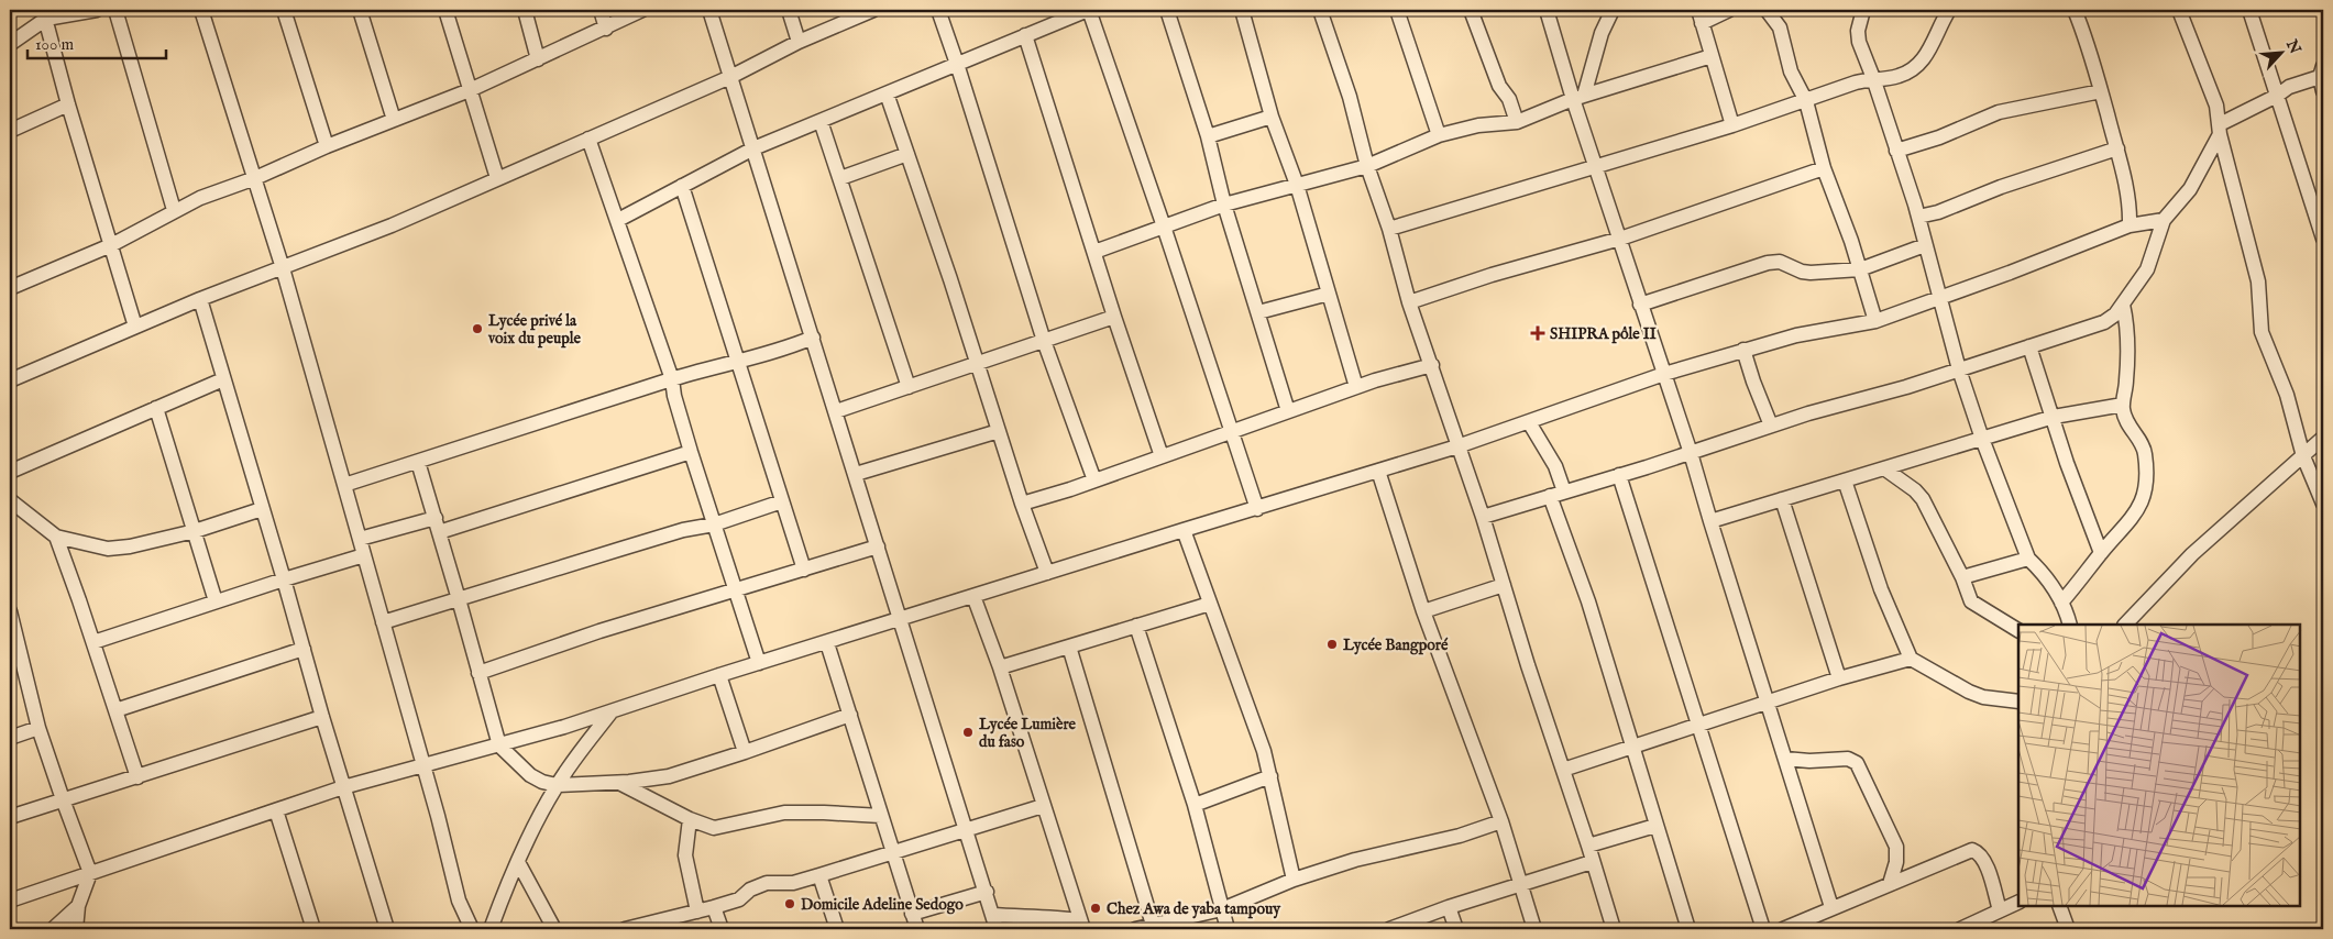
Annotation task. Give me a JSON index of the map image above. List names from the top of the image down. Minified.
{"places":{"other":["Lycée privé la voix du peuple","Lycée Bangporé","Lycée Lumière du faso","Domicile Adeline Sedogo","Chez Awa de yaba tampouy"],"health":["SHIPRA pôle II"]},"scale_bar":"100 m","north":"top right"}
